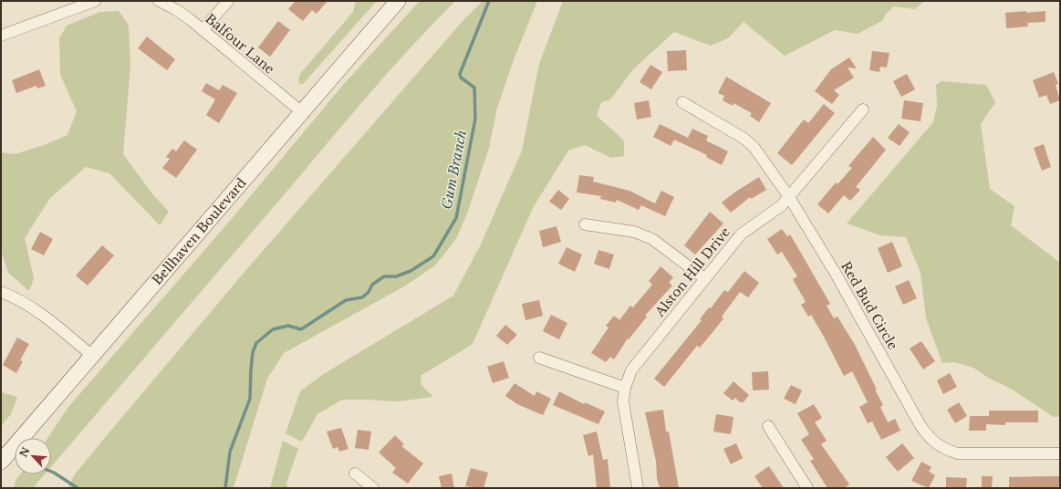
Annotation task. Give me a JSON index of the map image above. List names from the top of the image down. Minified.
{"streets":{"main road":["Bellhaven Boulevard"],"street":["Balfour Lane","Alston Hill Drive","Red Bud Circle"]},"crossings":[["Balfour Lane","Bellhaven Boulevard"],["Alston Hill Drive","Red Bud Circle"]],"water":["Gum Branch"],"north":"top left"}
